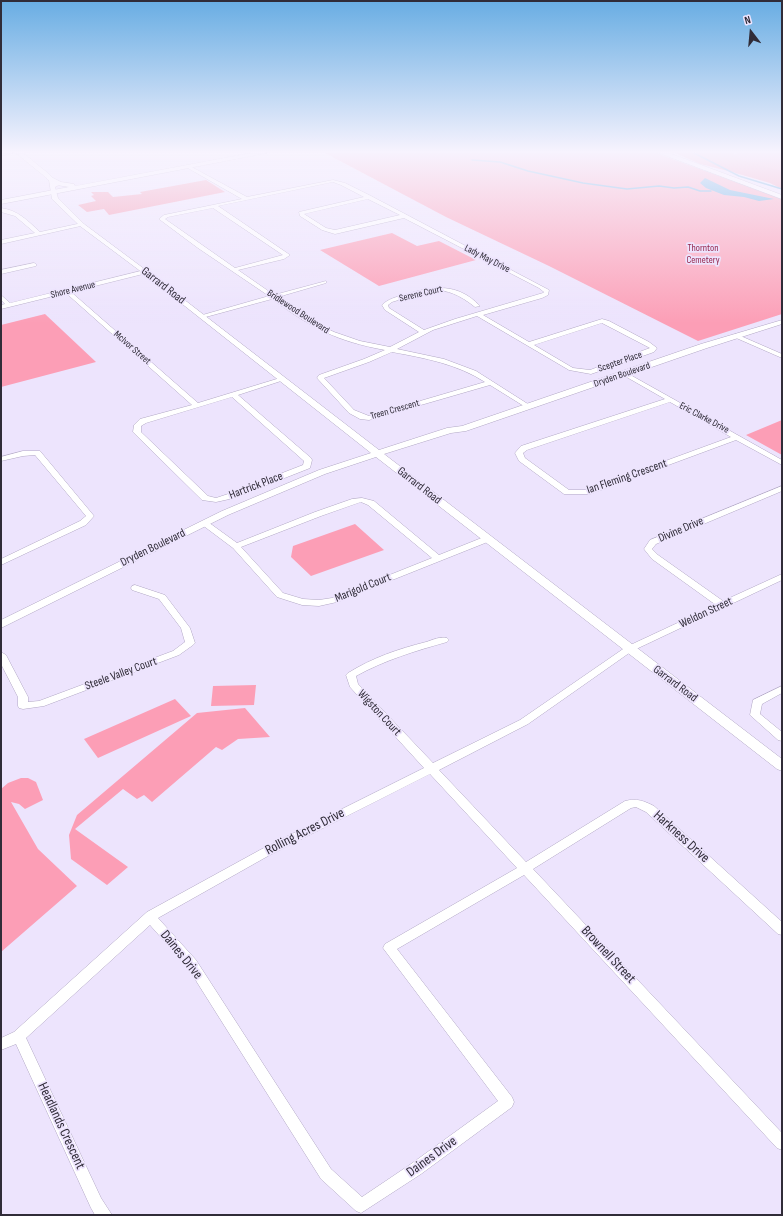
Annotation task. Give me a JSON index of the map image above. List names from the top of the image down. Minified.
{"streets":{"street":["Lady May Drive","Garrard Road","Shore Avenue","Serene Court","Bridlewood Boulevard","McIvor Street","Scepter Place","Dryden Boulevard","Treen Crescent","Eric Clarke Drive","Ian Fleming Crescent","Hartrick Place","Divine Drive","Marigold Court","Weldon Street","Steele Valley Court","Wigston Court","Rolling Acres Drive","Harkness Drive","Daines Drive","Brownell Street","Headlands Crescent"]},"crossings":[["Lady May Drive","Serene Court"],["Lady May Drive","Bridlewood Boulevard"],["Lady May Drive","Scepter Place"],["Lady May Drive","Treen Crescent"],["Garrard Road","Shore Avenue"],["Garrard Road","Dryden Boulevard"],["Garrard Road","Hartrick Place"],["Garrard Road","Marigold Court"],["Garrard Road","Weldon Street"],["Garrard Road","Rolling Acres Drive"],["Shore Avenue","McIvor Street"],["Bridlewood Boulevard","Dryden Boulevard"],["Bridlewood Boulevard","Treen Crescent"],["McIvor Street","Hartrick Place"],["Dryden Boulevard","Eric Clarke Drive"],["Dryden Boulevard","Marigold Court"],["Eric Clarke Drive","Ian Fleming Crescent"],["Divine Drive","Weldon Street"],["Weldon Street","Rolling Acres Drive"],["Wigston Court","Rolling Acres Drive"],["Wigston Court","Brownell Street"],["Rolling Acres Drive","Daines Drive"],["Rolling Acres Drive","Brownell Street"],["Rolling Acres Drive","Headlands Crescent"],["Harkness Drive","Daines Drive"],["Harkness Drive","Brownell Street"],["Daines Drive","Brownell Street"]],"parks":["Thornton Cemetery"],"north":"top"}
